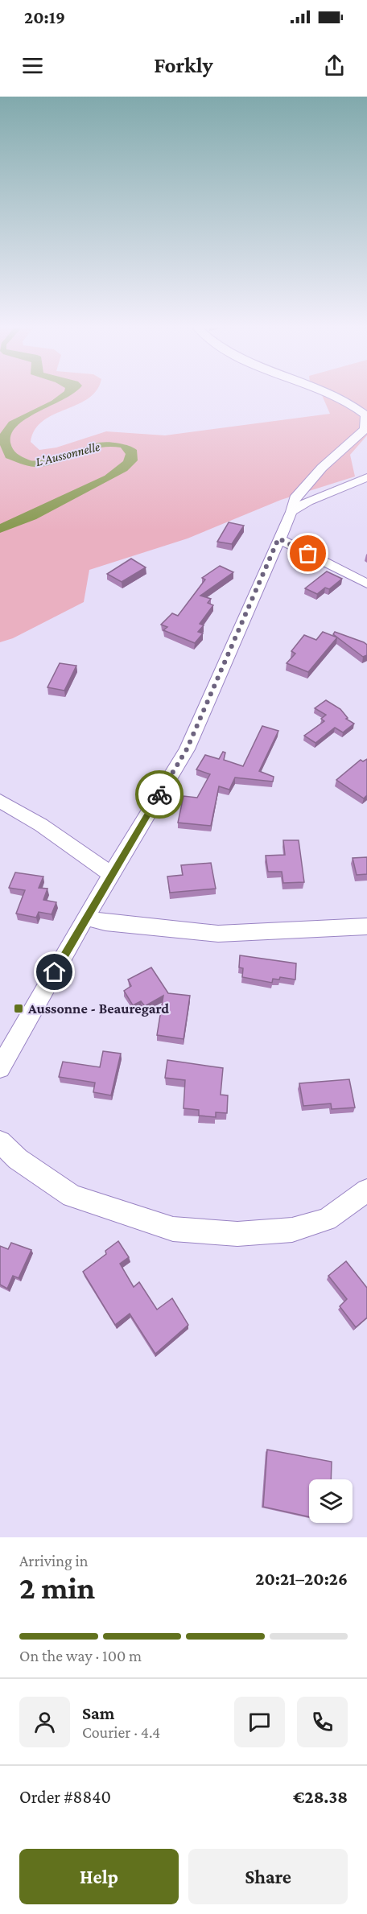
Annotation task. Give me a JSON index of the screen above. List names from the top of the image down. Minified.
{"water":["L'Aussonnelle"],"places":{"transit":["Aussonne - Beauregard"]},"page":{"status":"20:19","header":"Forkly","heading":["2 min","Arriving in","20:21–20:26"],"panel":["Sam","Courier · 4.4","Order #8840","€28.38"],"bar":"On the way · 100 m","buttons":["Help","Share"]}}
